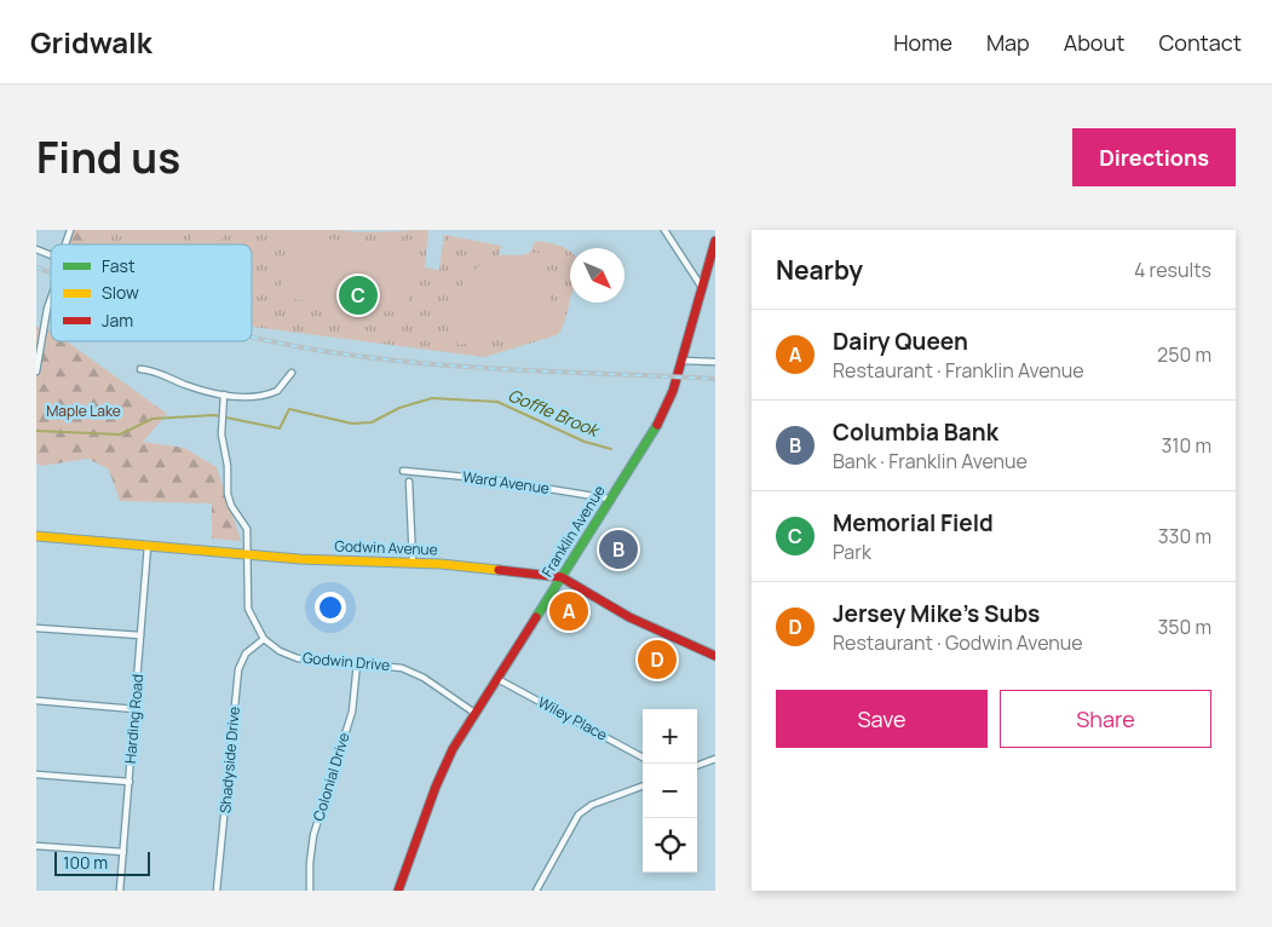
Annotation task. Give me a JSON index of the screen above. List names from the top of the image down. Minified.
{"streets":{"main road":["Franklin Avenue","Godwin Avenue"],"street":["Ward Avenue","Godwin Drive","Harding Road","Wiley Place","Shadyside Drive","Colonial Drive"]},"crossings":[["Ward Avenue","Franklin Avenue"],["Franklin Avenue","Godwin Avenue"],["Franklin Avenue","Godwin Drive"],["Franklin Avenue","Wiley Place"],["Godwin Avenue","Harding Road"],["Godwin Drive","Shadyside Drive"],["Godwin Drive","Colonial Drive"]],"water":["Goffle Brook"],"parks":["Maple Lake"],"legend":["Fast","Slow","Jam"],"scale_bar":"100 m","north":"bottom right","page":{"header":"Gridwalk","nav":["Home","Map","About","Contact"],"title":"Find us","buttons":["Directions",["Save","Share"]],"heading":["Nearby","4 results"],"pins":["C","B","A","D"],"list":[{"mark":"A","name":"Dairy Queen","note":"Restaurant · Franklin Avenue","value":"250 m"},{"mark":"B","name":"Columbia Bank","note":"Bank · Franklin Avenue","value":"310 m"},{"mark":"C","name":"Memorial Field","note":"Park","value":"330 m"},{"mark":"D","name":"Jersey Mike's Subs","note":"Restaurant · Godwin Avenue","value":"350 m"}],"map_buttons":["+","−"],"scale":"100 m"}}
